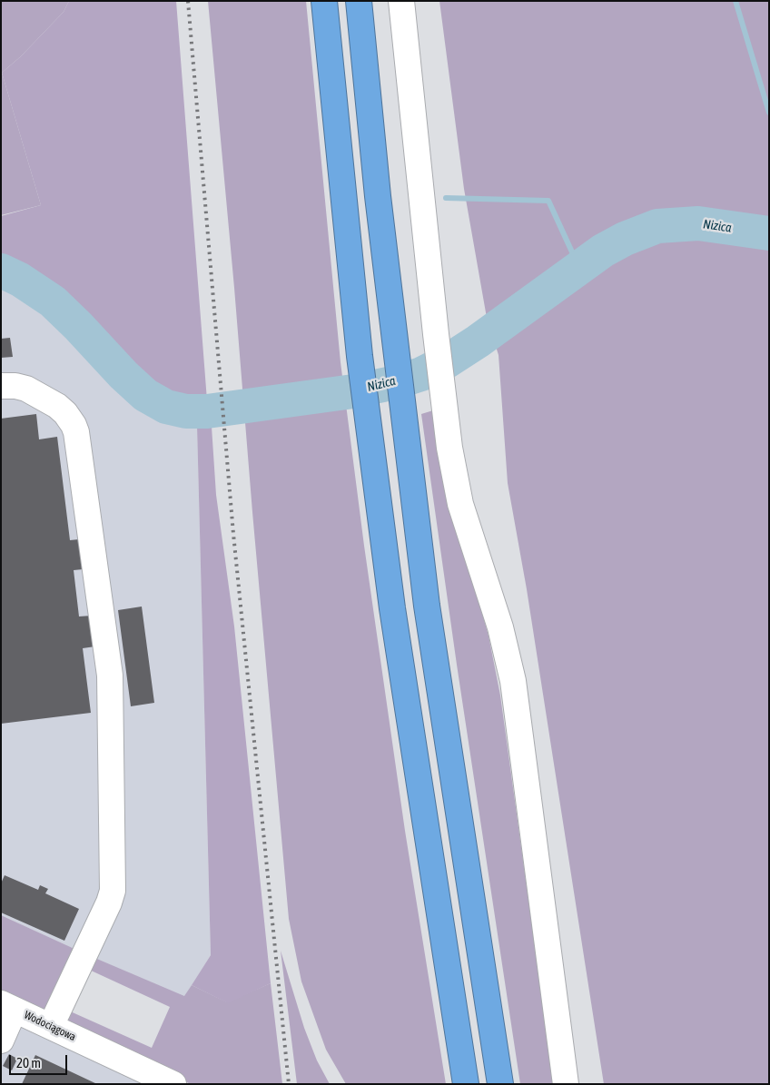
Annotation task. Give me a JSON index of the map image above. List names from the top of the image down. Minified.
{"streets":{"street":["Wodociągowa"]},"water":["Nizica"],"scale_bar":"20 m"}
